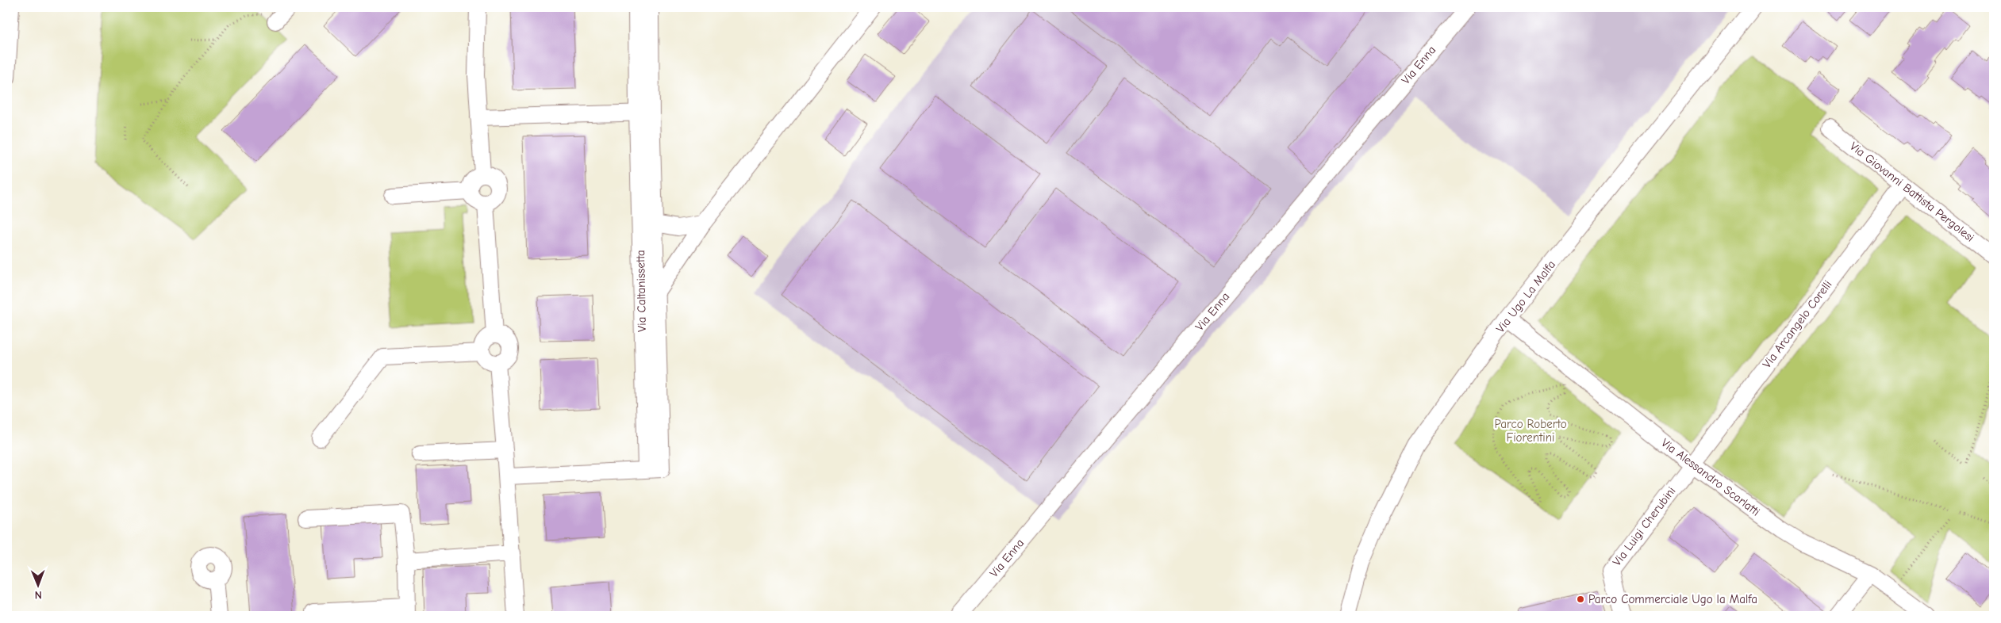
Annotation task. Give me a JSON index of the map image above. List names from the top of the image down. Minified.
{"streets":{"street":["Via Enna","Via Giovanni Battista Pergolesi","Via Caltanissetta","Via Ugo La Malfa","Via Arcangelo Corelli","Via Alessandro Scarlatti","Via Luigi Cherubini"]},"crossings":[["Via Giovanni Battista Pergolesi","Via Arcangelo Corelli"],["Via Ugo La Malfa","Via Alessandro Scarlatti"],["Via Arcangelo Corelli","Via Alessandro Scarlatti"],["Via Arcangelo Corelli","Via Luigi Cherubini"],["Via Alessandro Scarlatti","Via Luigi Cherubini"]],"parks":["Parco Roberto Fiorentini"],"places":["Parco Commerciale Ugo la Malfa"],"north":"bottom"}
